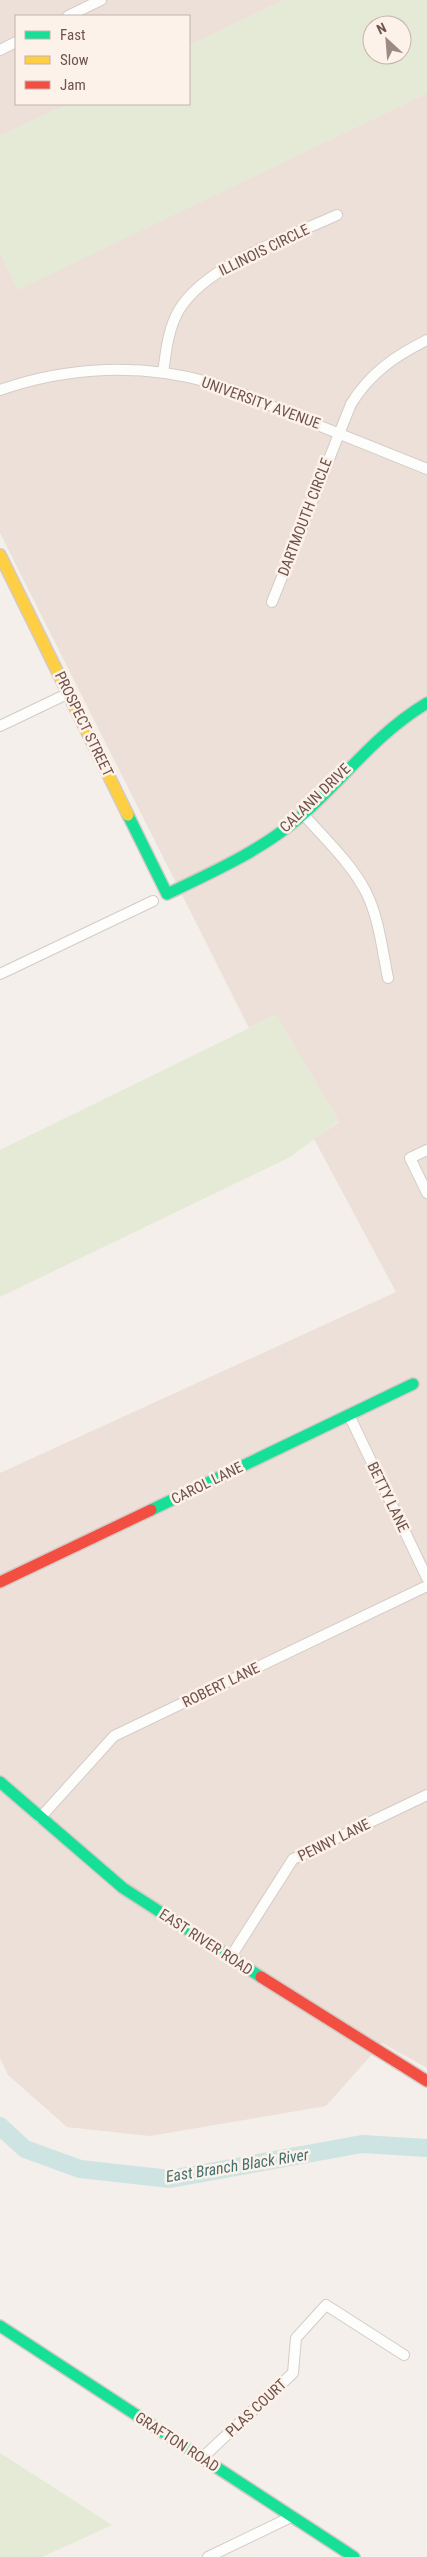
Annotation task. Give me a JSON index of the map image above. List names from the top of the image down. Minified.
{"streets":{"street":["ILLINOIS CIRCLE","UNIVERSITY AVENUE","DARTMOUTH CIRCLE","PROSPECT STREET","CALANN DRIVE","CAROL LANE","BETTY LANE","ROBERT LANE","PENNY LANE","EAST RIVER ROAD","PLAS COURT","GRAFTON ROAD"]},"crossings":[["ILLINOIS CIRCLE","UNIVERSITY AVENUE"],["UNIVERSITY AVENUE","DARTMOUTH CIRCLE"],["PROSPECT STREET","CALANN DRIVE"],["CAROL LANE","BETTY LANE"],["ROBERT LANE","EAST RIVER ROAD"],["PENNY LANE","EAST RIVER ROAD"],["PLAS COURT","GRAFTON ROAD"]],"water":["East Branch Black River"],"legend":["Fast","Slow","Jam"],"north":"top left"}
